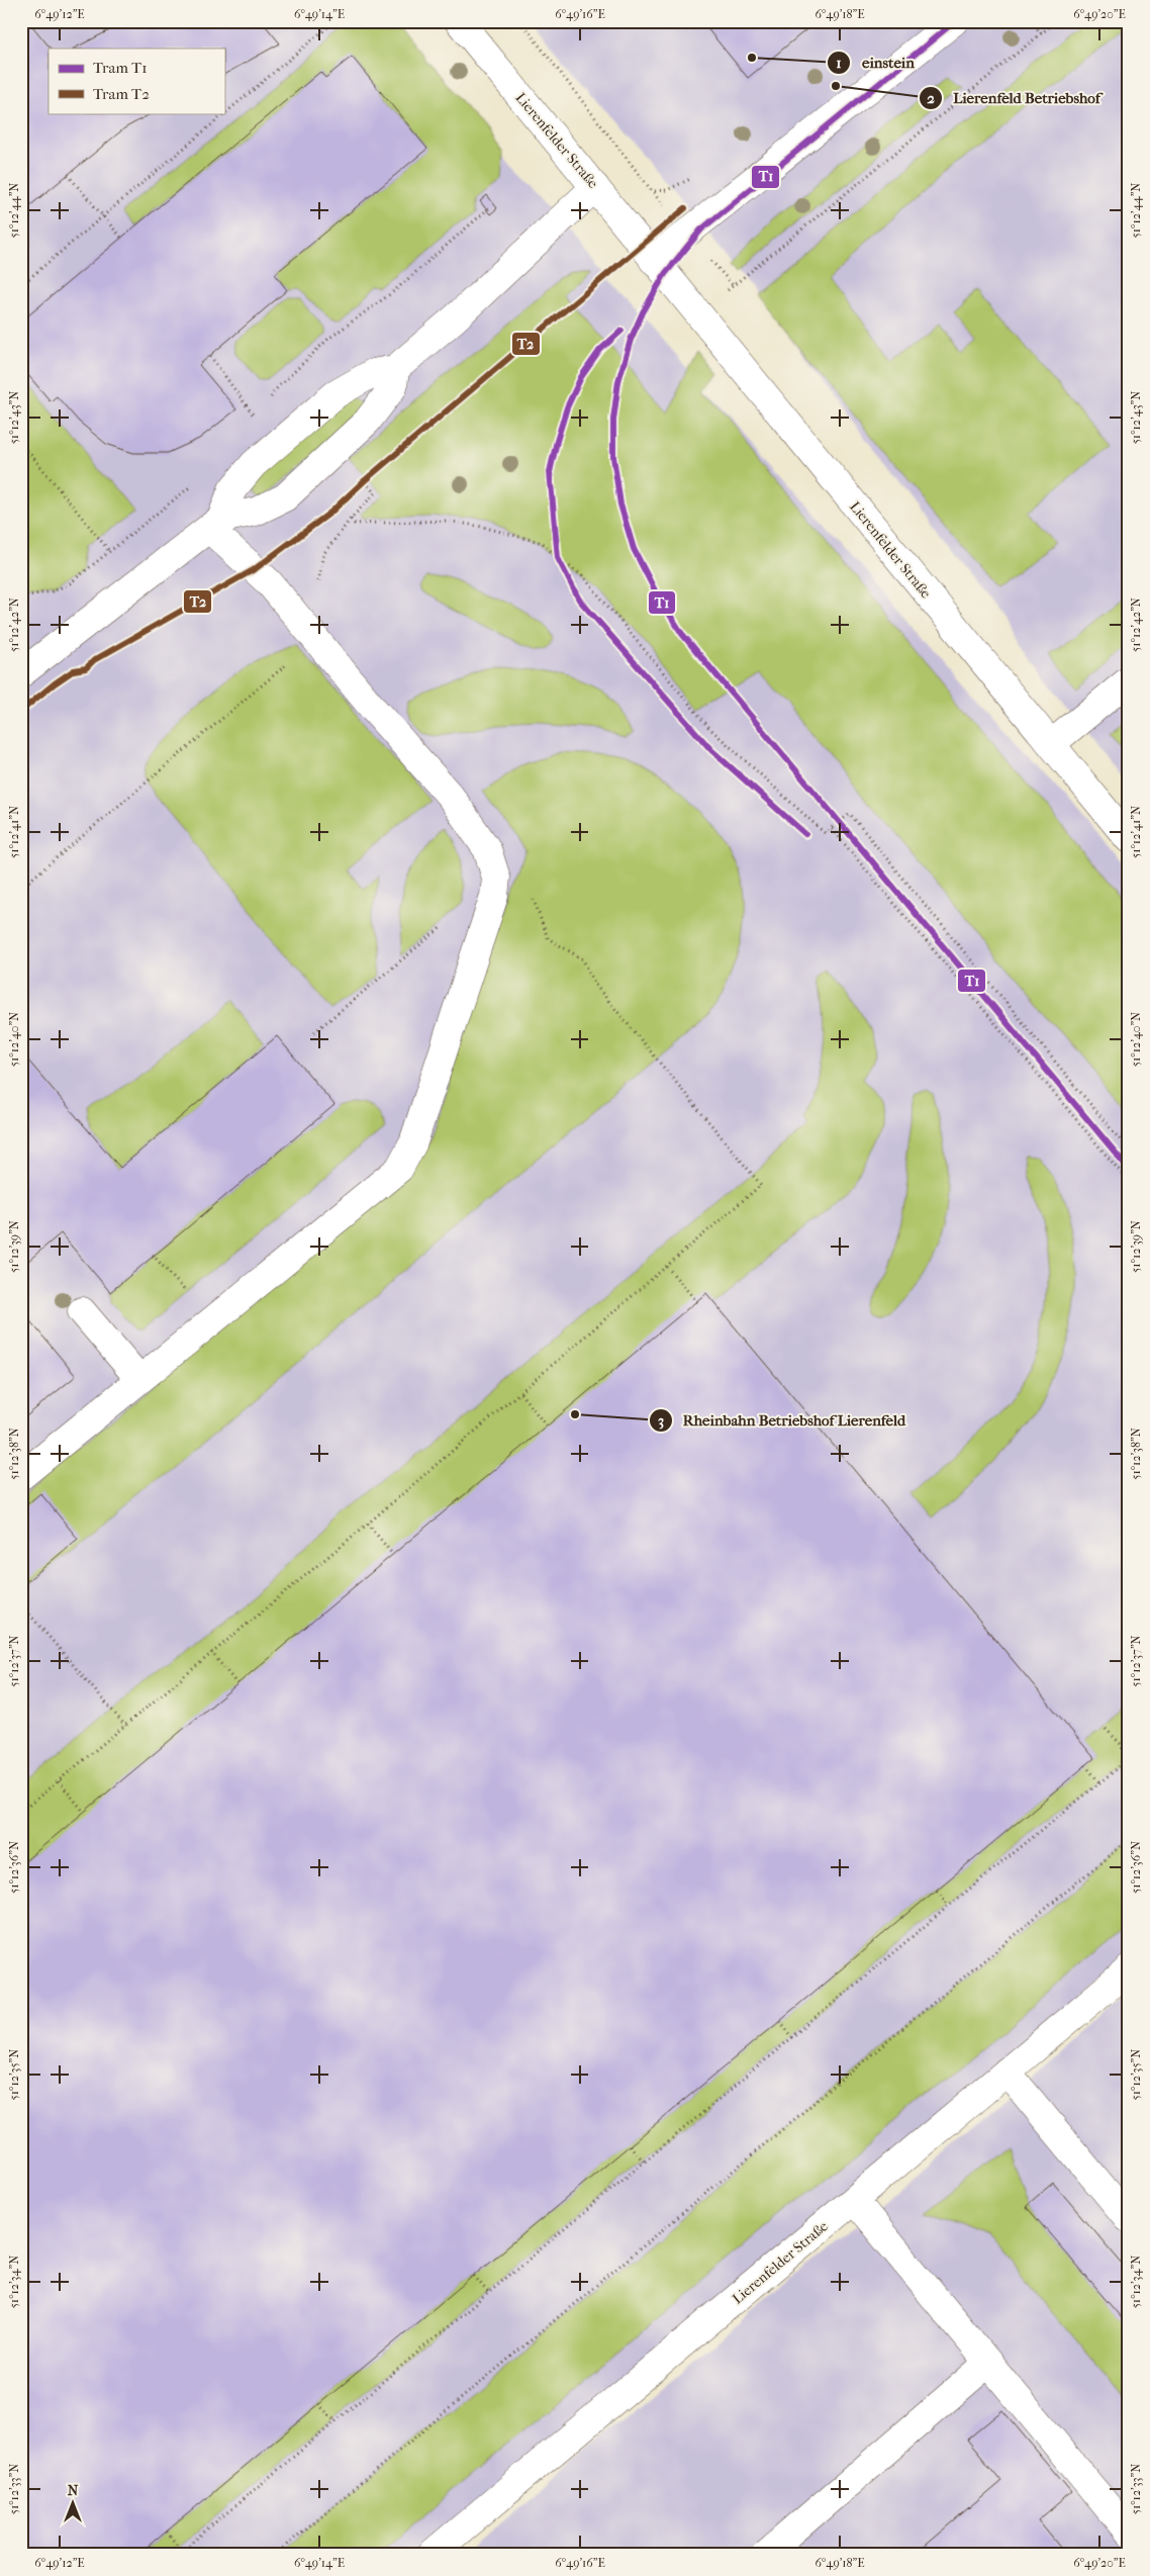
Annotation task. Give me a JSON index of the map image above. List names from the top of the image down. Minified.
{"streets":{"street":["Lierenfelder Straße"]},"places":["einstein","Lierenfeld Betriebshof","Rheinbahn Betriebshof Lierenfeld"],"lines":["tram line T1","tram line T2"],"legend":["Tram T1","Tram T2"],"north":"top","coordinates":["6°49'12\"E","6°49'14\"E","6°49'16\"E","6°49'18\"E","6°49'20\"E","51°12'44\"N","51°12'43\"N","51°12'42\"N","51°12'41\"N","51°12'40\"N","51°12'39\"N","51°12'38\"N","51°12'37\"N","51°12'36\"N","51°12'35\"N","51°12'34\"N","51°12'33\"N"]}
